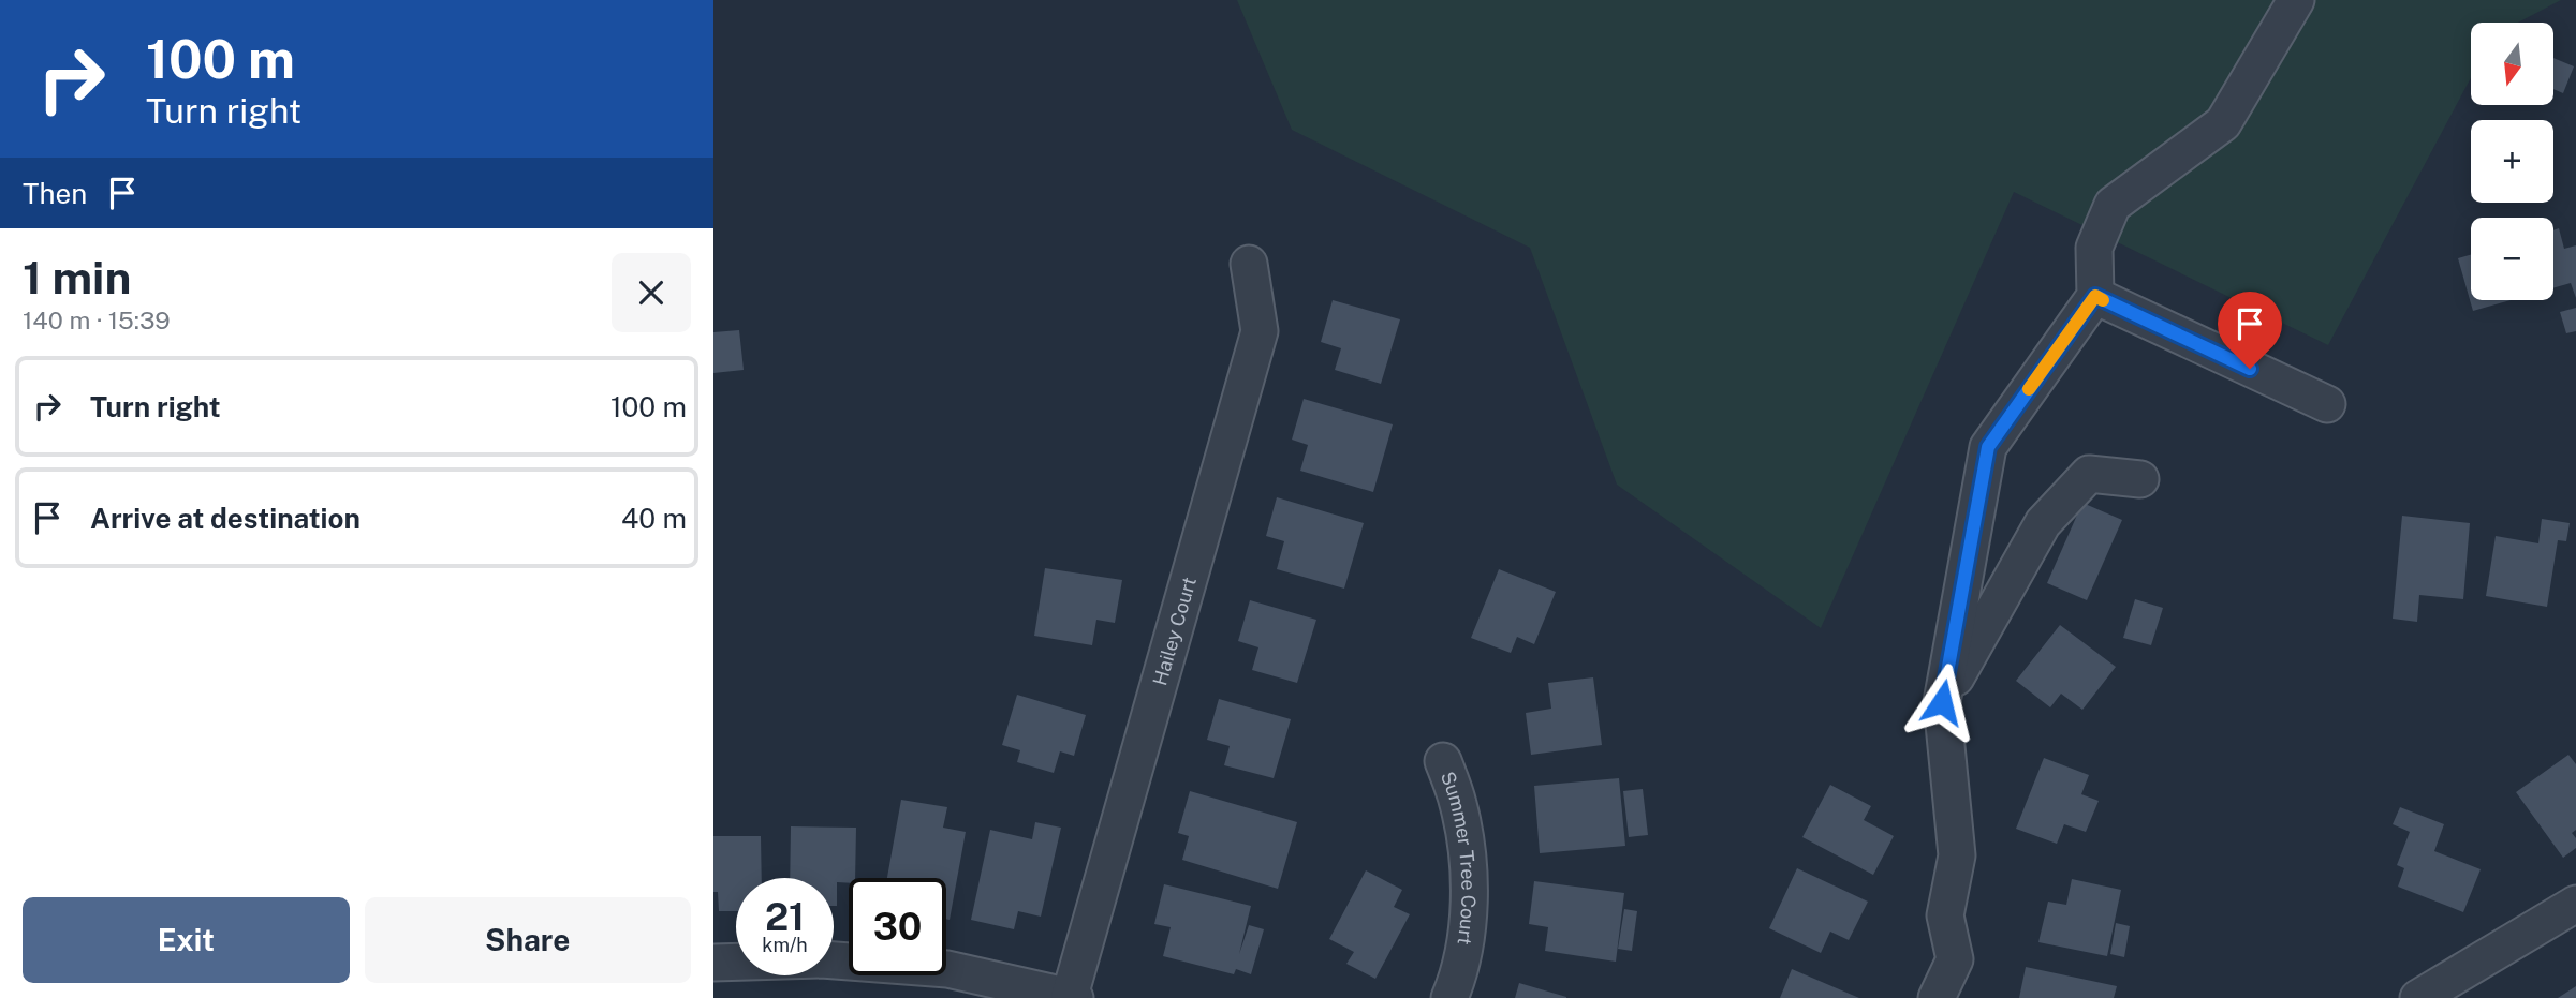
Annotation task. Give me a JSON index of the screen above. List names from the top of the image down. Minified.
{"streets":{"street":["Hailey Court","Summer Tree Court"]},"north":"bottom","page":{"turn":["100 m","Turn right"],"map_buttons":["+","−"],"then":"Then","heading":["1 min","140 m · 15:39"],"list":[{"name":"Turn right","value":"100 m"},{"name":"Arrive at destination","value":"40 m"}],"speed":"21 km/h","limit":"30","buttons":["Exit","Share"]}}
